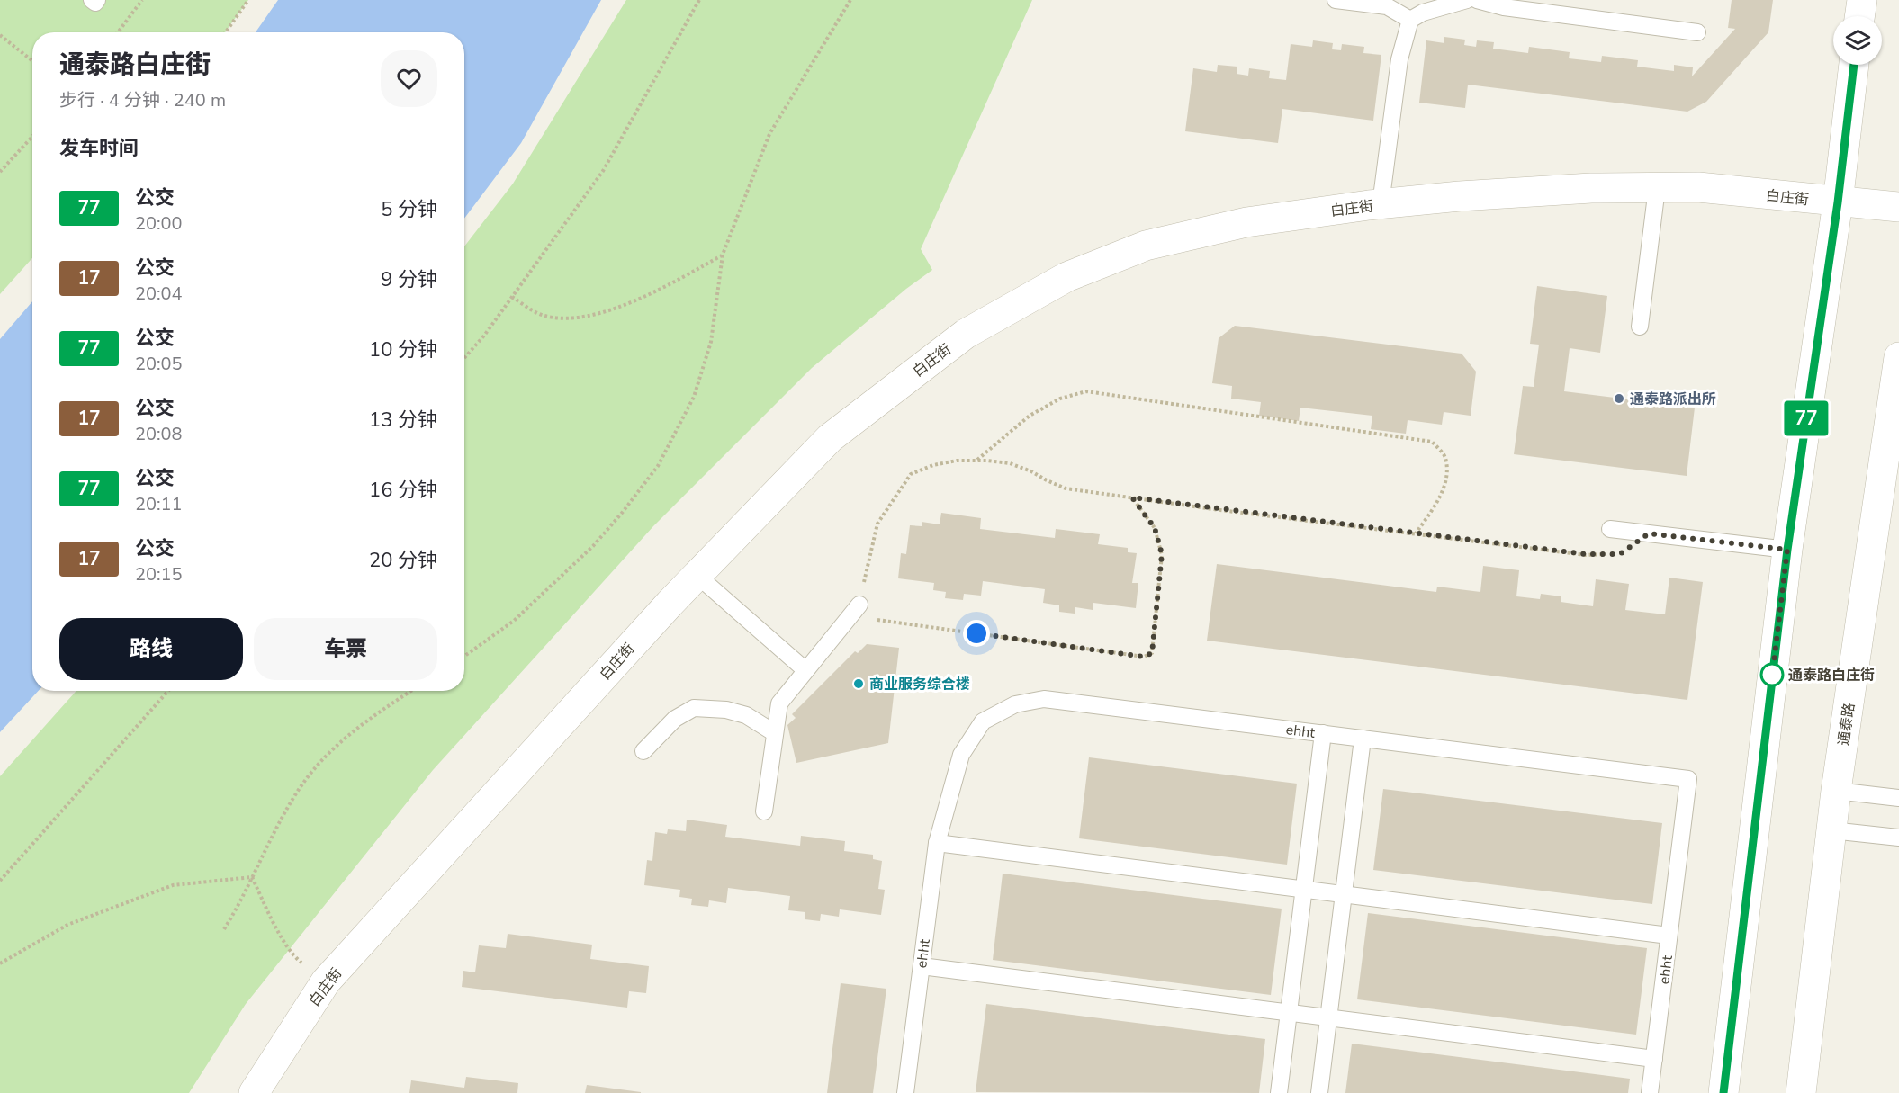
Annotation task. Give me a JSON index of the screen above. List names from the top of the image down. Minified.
{"streets":{"street":["白庄街","通泰路"],"lane":["ehht"]},"places":["通泰路派出所","通泰路白庄街","商业服务综合楼"],"lines":["bus line 77"],"page":{"on_map":"77","heading":[["通泰路白庄街","步行 · 4 分钟 · 240 m"],"发车时间"],"list":[{"mark":"77","name":"公交","note":"20:00","value":"5 分钟"},{"mark":"17","name":"公交","note":"20:04","value":"9 分钟"},{"mark":"77","name":"公交","note":"20:05","value":"10 分钟"},{"mark":"17","name":"公交","note":"20:08","value":"13 分钟"},{"mark":"77","name":"公交","note":"20:11","value":"16 分钟"},{"mark":"17","name":"公交","note":"20:15","value":"20 分钟"}],"buttons":["路线","车票"]}}
